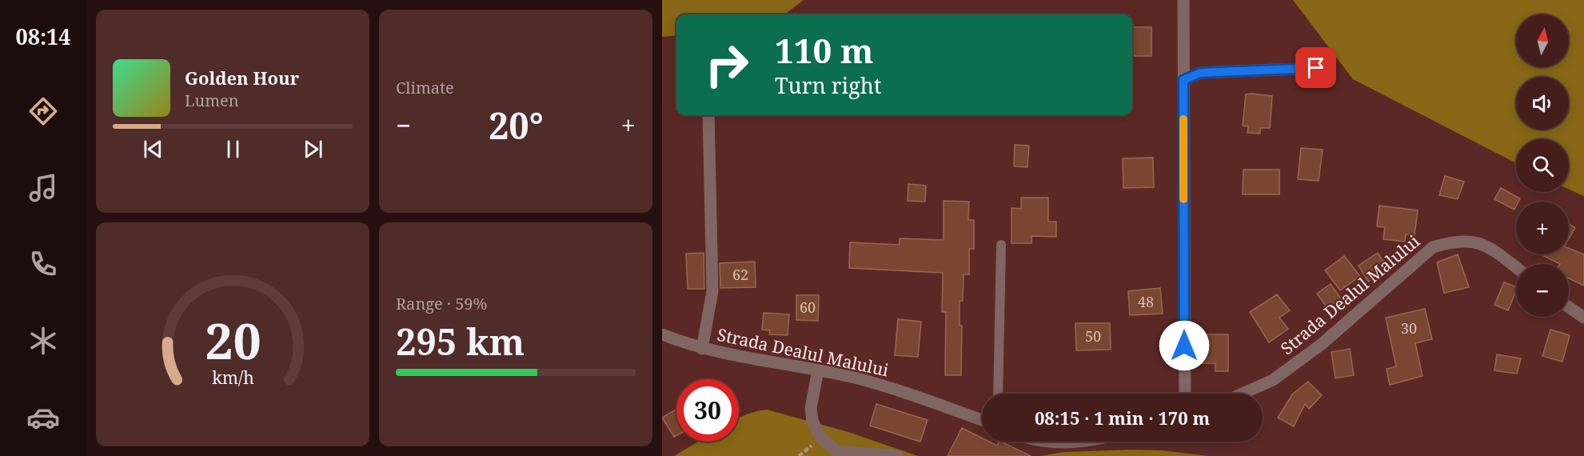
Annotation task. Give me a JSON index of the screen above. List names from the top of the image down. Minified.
{"streets":{"street":["Strada Dealul Malului"]},"house_numbers":["62","48","60","30","50"],"north":"top","page":{"tabs":"08:14","tile":["Climate",["Range · 59%","295 km"]],"map_buttons":["+","−"],"turn":["110 m","Turn right"],"song":["Golden Hour","Lumen"],"heat":["−","20°","+"],"limit":"30","trip":"08:15 · 1 min · 170 m","gauge":["20","km/h"]}}
